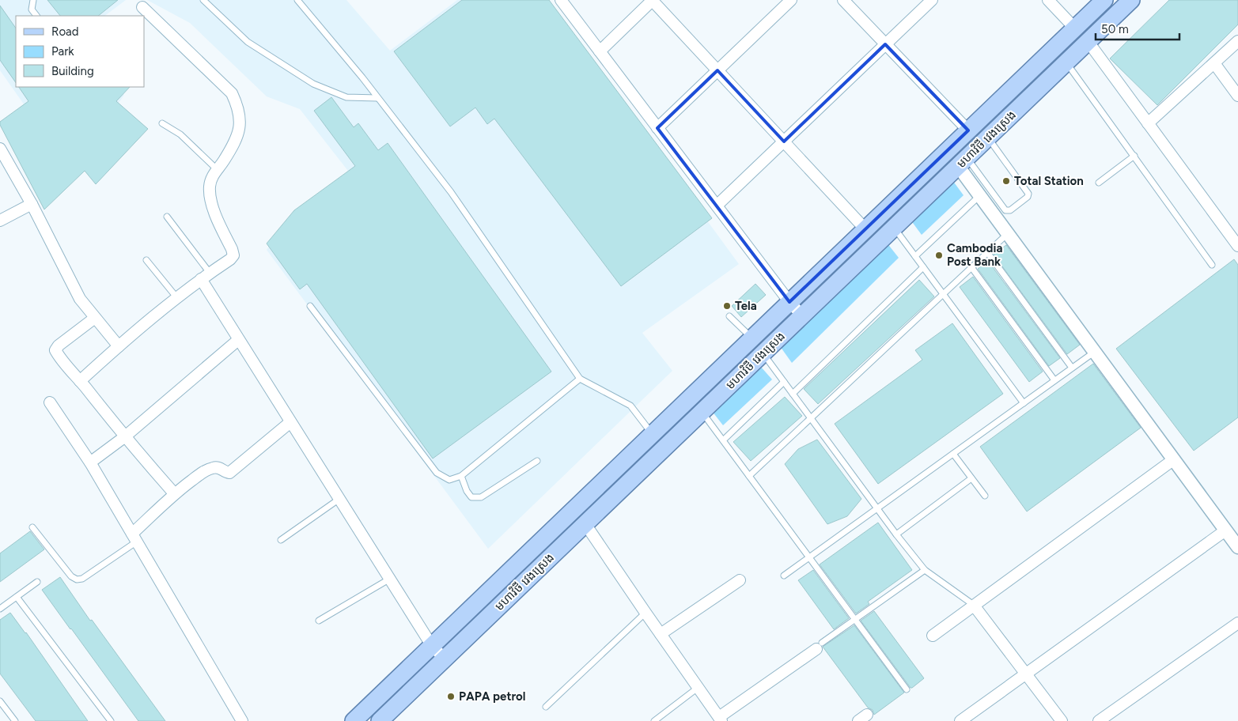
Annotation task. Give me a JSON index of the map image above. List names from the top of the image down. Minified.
{"streets":{"main road":["មហាវិថី វេងស្រេង"]},"places":["Total Station","Cambodia Post Bank","Tela","PAPA petrol"],"legend":["Road","Park","Building"],"scale_bar":"50 m"}
